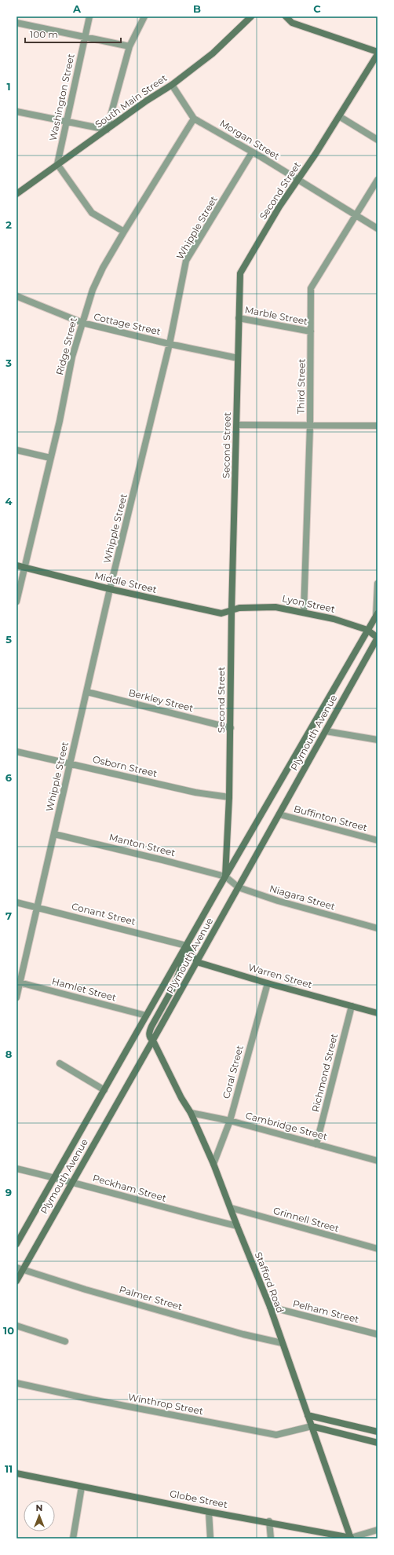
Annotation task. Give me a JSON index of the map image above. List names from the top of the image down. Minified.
{"streets":{"main road":["South Main Street","Second Street","Middle Street","Lyon Street","Plymouth Avenue","Warren Street","Stafford Road","Globe Street"],"street":["Washington Street","Morgan Street","Whipple Street","Marble Street","Cottage Street","Ridge Street","Third Street","Berkley Street","Osborn Street","Buffinton Street","Manton Street","Niagara Street","Conant Street","Hamlet Street","Coral Street","Richmond Street","Cambridge Street","Peckham Street","Grinnell Street","Palmer Street","Pelham Street","Winthrop Street"]},"crossings":[["Washington Street","South Main Street"],["South Main Street","Morgan Street"],["Morgan Street","Second Street"],["Morgan Street","Whipple Street"],["Morgan Street","Ridge Street"],["Morgan Street","Third Street"],["Second Street","Marble Street"],["Second Street","Cottage Street"],["Second Street","Middle Street"],["Second Street","Lyon Street"],["Second Street","Berkley Street"],["Second Street","Plymouth Avenue"],["Second Street","Osborn Street"],["Second Street","Manton Street"],["Second Street","Niagara Street"],["Whipple Street","Cottage Street"],["Whipple Street","Middle Street"],["Whipple Street","Berkley Street"],["Whipple Street","Osborn Street"],["Whipple Street","Manton Street"],["Whipple Street","Conant Street"],["Whipple Street","Hamlet Street"],["Marble Street","Third Street"],["Cottage Street","Ridge Street"],["Ridge Street","Middle Street"],["Third Street","Lyon Street"],["Middle Street","Lyon Street"],["Lyon Street","Plymouth Avenue"],["Plymouth Avenue","Buffinton Street"],["Plymouth Avenue","Manton Street"],["Plymouth Avenue","Niagara Street"],["Plymouth Avenue","Conant Street"],["Plymouth Avenue","Warren Street"],["Plymouth Avenue","Hamlet Street"],["Plymouth Avenue","Peckham Street"],["Plymouth Avenue","Stafford Road"],["Plymouth Avenue","Palmer Street"],["Manton Street","Niagara Street"],["Conant Street","Stafford Road"],["Warren Street","Coral Street"],["Warren Street","Richmond Street"],["Coral Street","Cambridge Street"],["Coral Street","Stafford Road"],["Richmond Street","Cambridge Street"],["Cambridge Street","Stafford Road"],["Peckham Street","Stafford Road"],["Grinnell Street","Stafford Road"],["Stafford Road","Palmer Street"],["Stafford Road","Pelham Street"],["Stafford Road","Winthrop Street"],["Stafford Road","Globe Street"]],"scale_bar":"100 m","north":"top","grid":{"columns":["A","B","C"],"rows":["1","2","3","4","5","6","7","8","9","10","11"]}}
